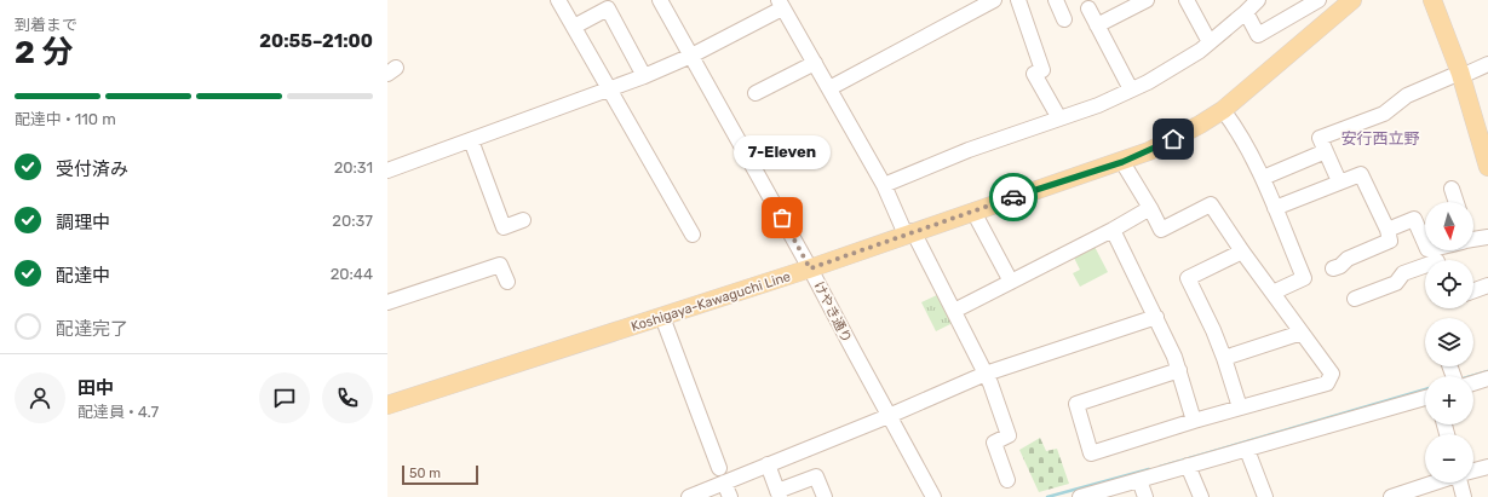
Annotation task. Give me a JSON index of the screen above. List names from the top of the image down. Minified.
{"streets":{"main road":["Koshigaya-Kawaguchi Line"],"street":["けやき通り"]},"crossings":[["Koshigaya-Kawaguchi Line","けやき通り"]],"districts":["安行西立野"],"places":["7-Eleven"],"scale_bar":"50 m","north":"bottom","page":{"heading":["2 分","到着まで","20:55–21:00"],"panel":["田中","配達員 · 4.7"],"bar":"配達中 · 110 m","bubble":"7-Eleven","list":[["受付済み","20:31"],["調理中","20:37"],["配達中","20:44"],"配達完了"],"map_buttons":["+","−"],"scale":"50 m"}}
